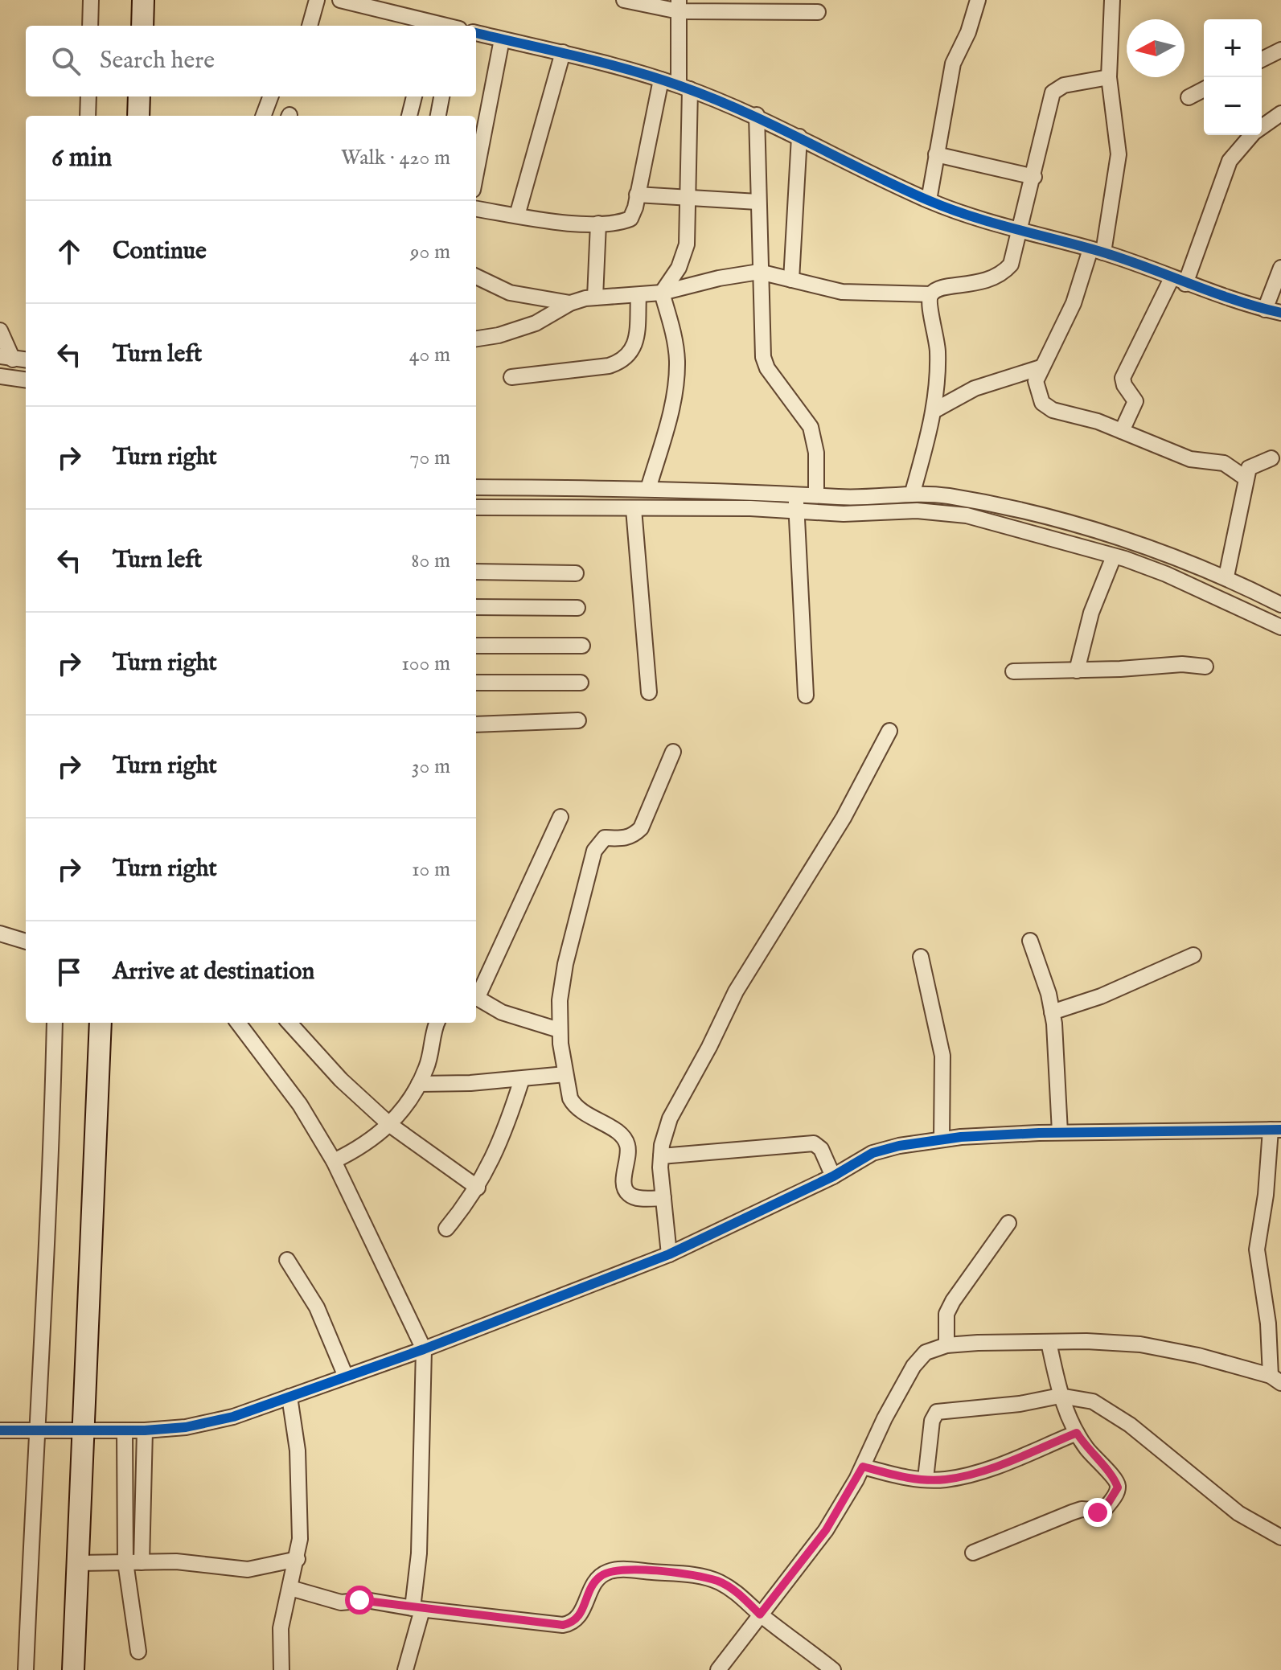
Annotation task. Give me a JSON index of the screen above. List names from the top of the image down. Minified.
{"north":"left","page":{"map_buttons":["+","−"],"search":"Search here","heading":["6 min","Walk · 420 m"],"list":[["Continue","90 m"],["Turn left","40 m"],["Turn right","70 m"],["Turn left","80 m"],["Turn right","100 m"],["Turn right","30 m"],["Turn right","10 m"],"Arrive at destination"]}}
